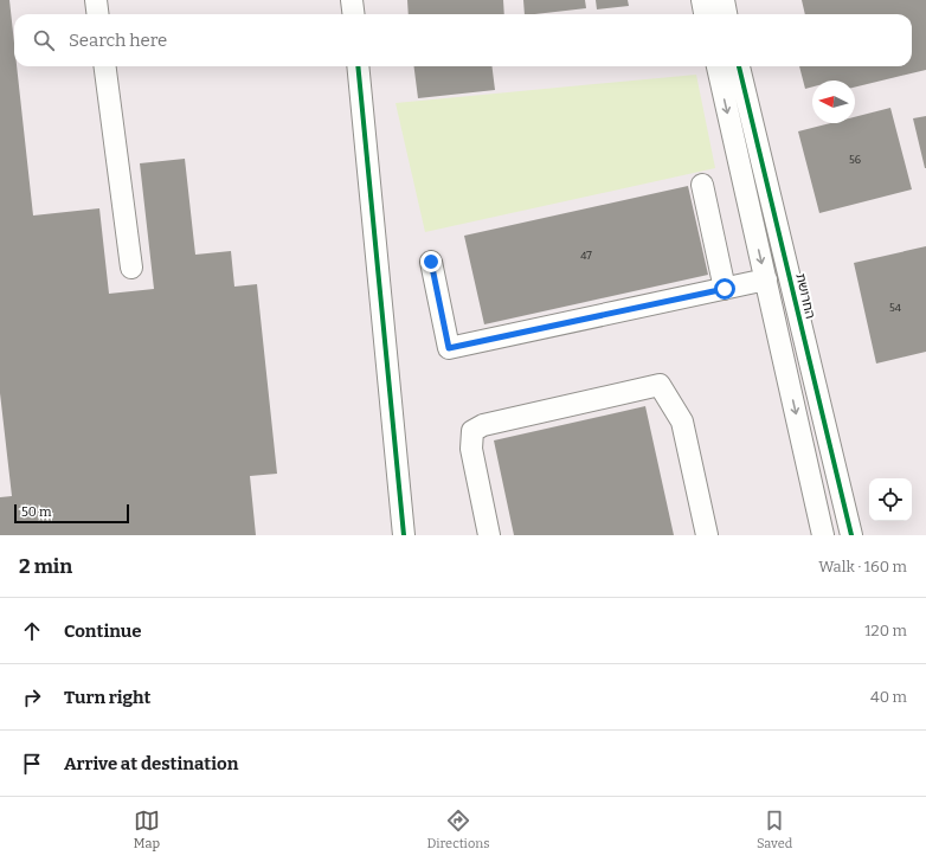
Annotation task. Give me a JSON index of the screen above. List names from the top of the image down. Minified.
{"streets":{"street":["החרושת"]},"house_numbers":["56","47","54"],"scale_bar":"50 m","north":"left","page":{"search":"Search here","scale":"50 m","heading":["2 min","Walk · 160 m"],"list":[["Continue","120 m"],["Turn right","40 m"],"Arrive at destination"],"nav":["Map","Directions","Saved"]}}
